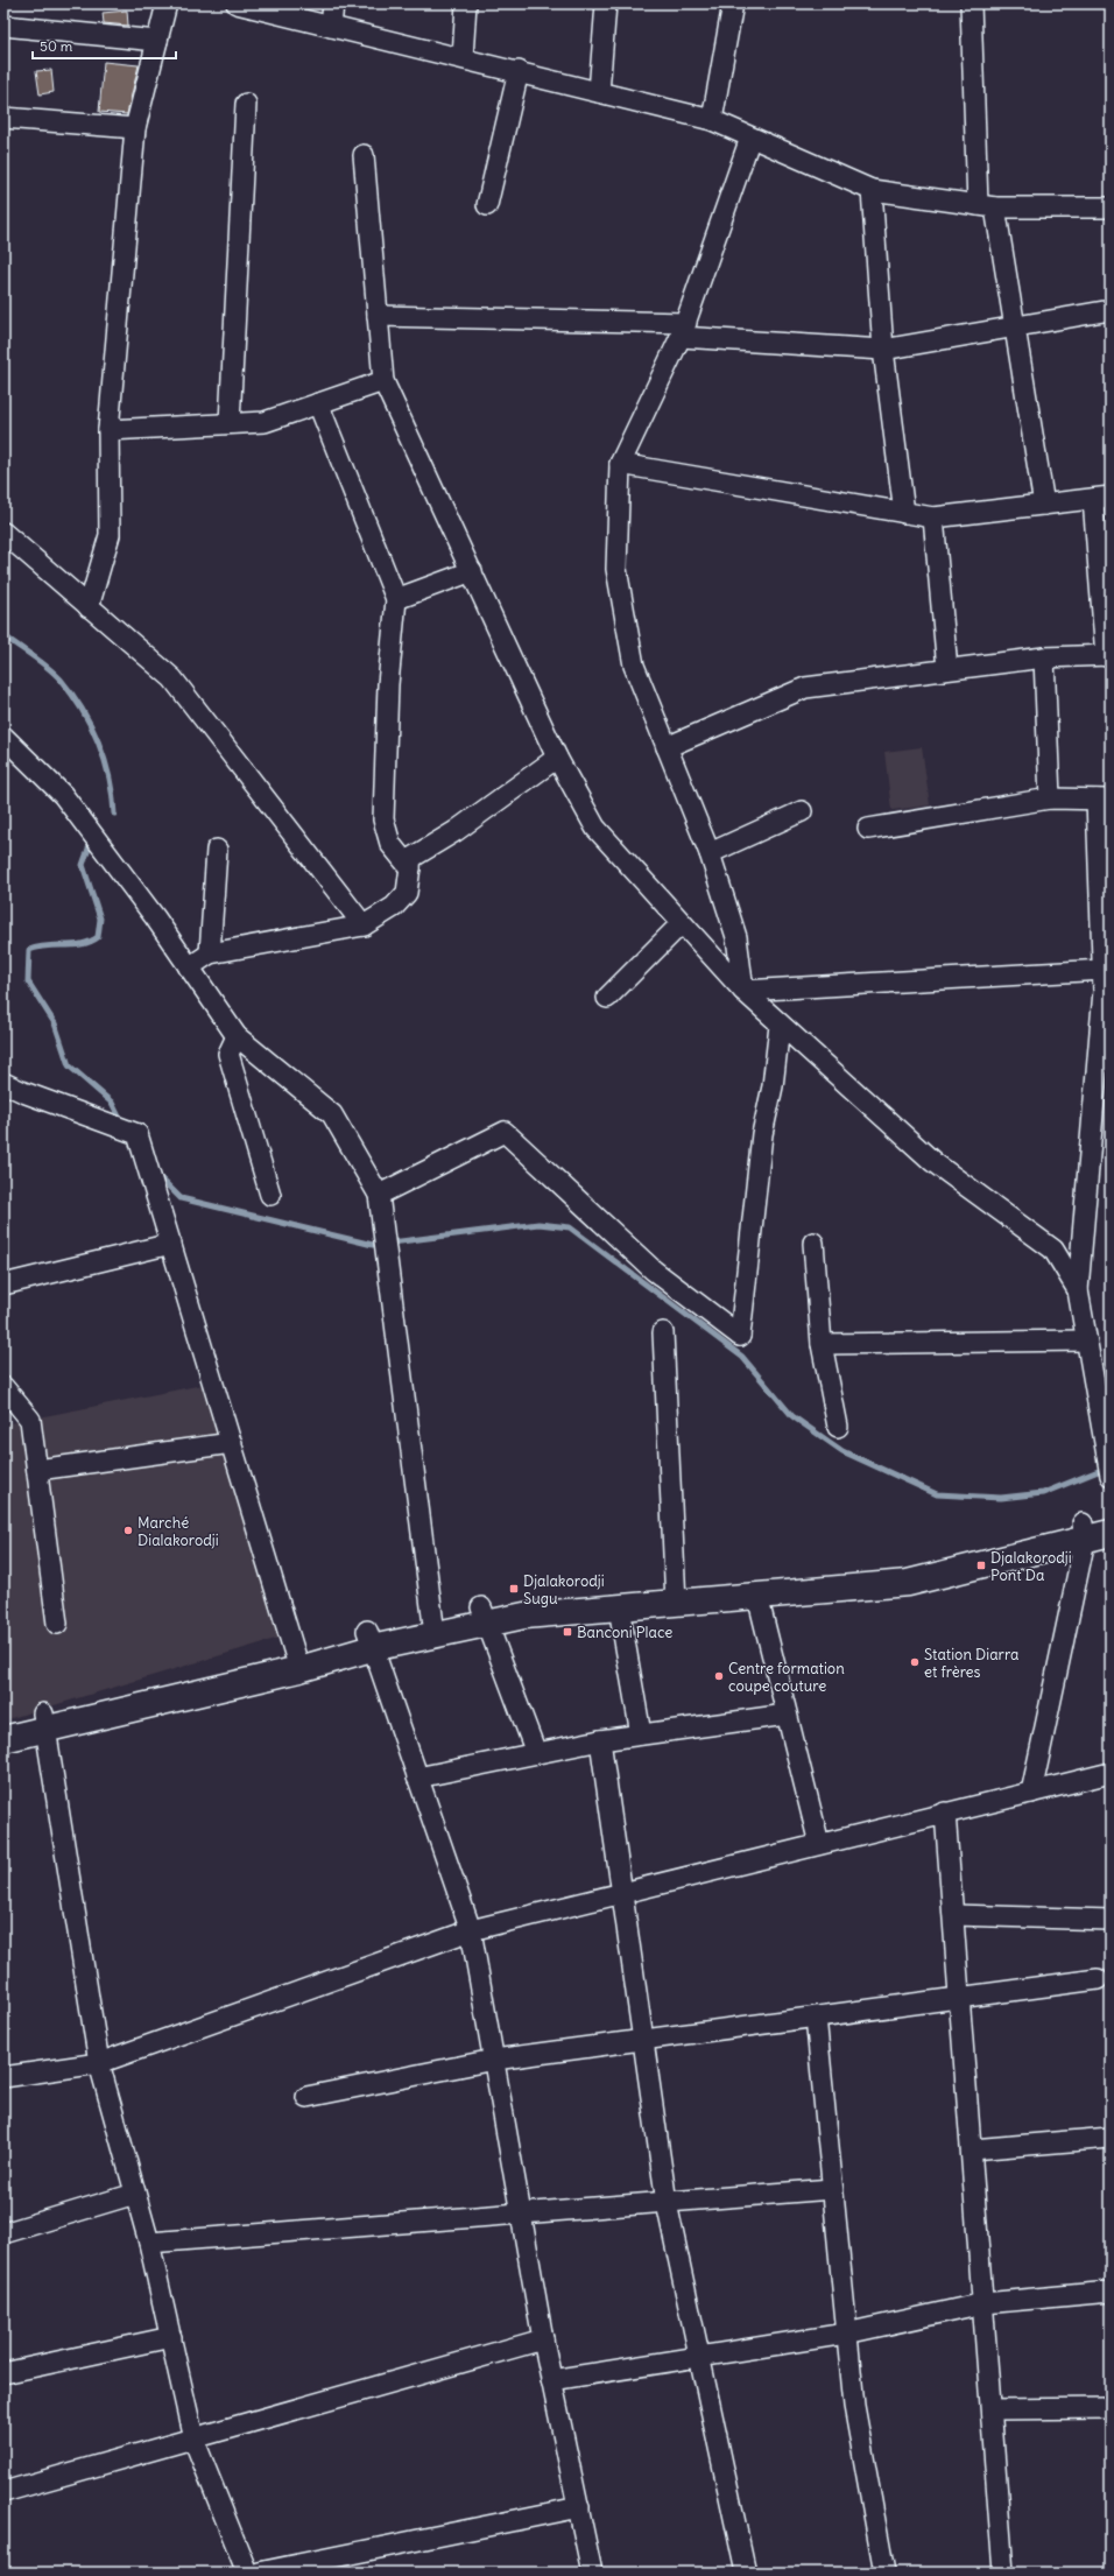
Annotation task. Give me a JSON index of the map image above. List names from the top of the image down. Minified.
{"places":{"other":["Marché Dialakorodji","Station Diarra et frères","Centre formation coupe couture"],"transit":["Djalakorodji Pont Da","Djalakorodji Sugu","Banconi Place"]},"scale_bar":"50 m"}
